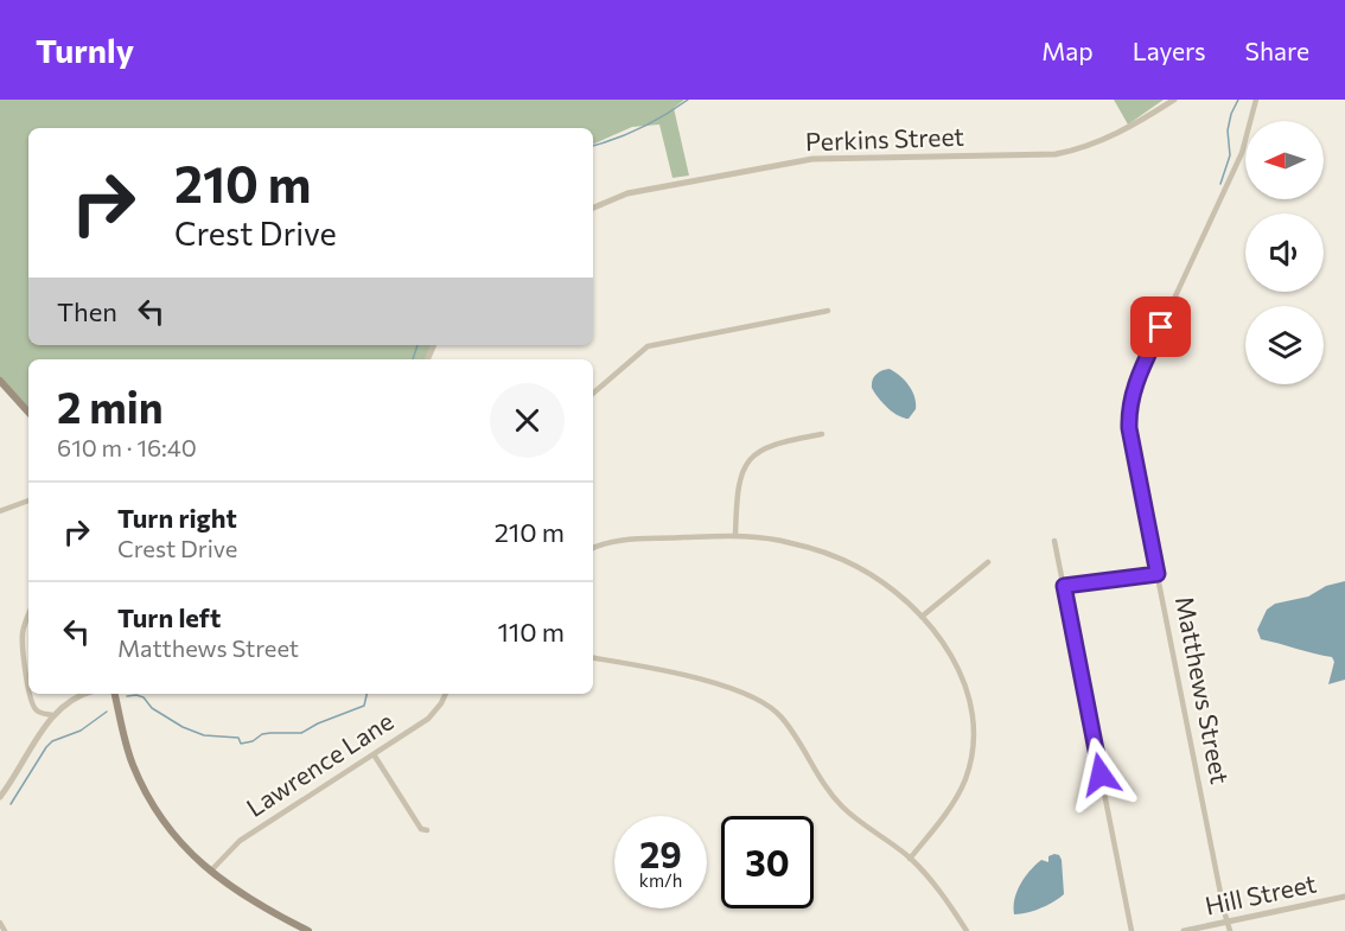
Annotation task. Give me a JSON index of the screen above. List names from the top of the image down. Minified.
{"streets":{"street":["Perkins Street","Matthews Street","Lawrence Lane","Hill Street"]},"crossings":[["Matthews Street","Hill Street"]],"north":"left","page":{"header":"Turnly","nav":["Map","Layers","Share"],"turn":["210 m","Crest Drive"],"then":"Then","heading":["2 min","610 m · 16:40"],"list":[{"name":"Turn right","note":"Crest Drive","value":"210 m"},{"name":"Turn left","note":"Matthews Street","value":"110 m"}],"speed":"29 km/h","limit":"30"}}
